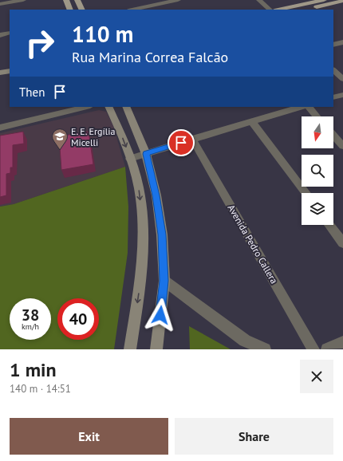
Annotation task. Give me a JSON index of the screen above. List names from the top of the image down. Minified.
{"streets":{"street":["Avenida Pedro Callera"]},"places":{"school or university":["E. E. Ergília Micelli"]},"north":"bottom","page":{"turn":["110 m","Rua Marina Correa Falcão"],"then":"Then","speed":"38 km/h","limit":"40","heading":["1 min","140 m · 14:51"],"buttons":["Exit","Share"]}}
